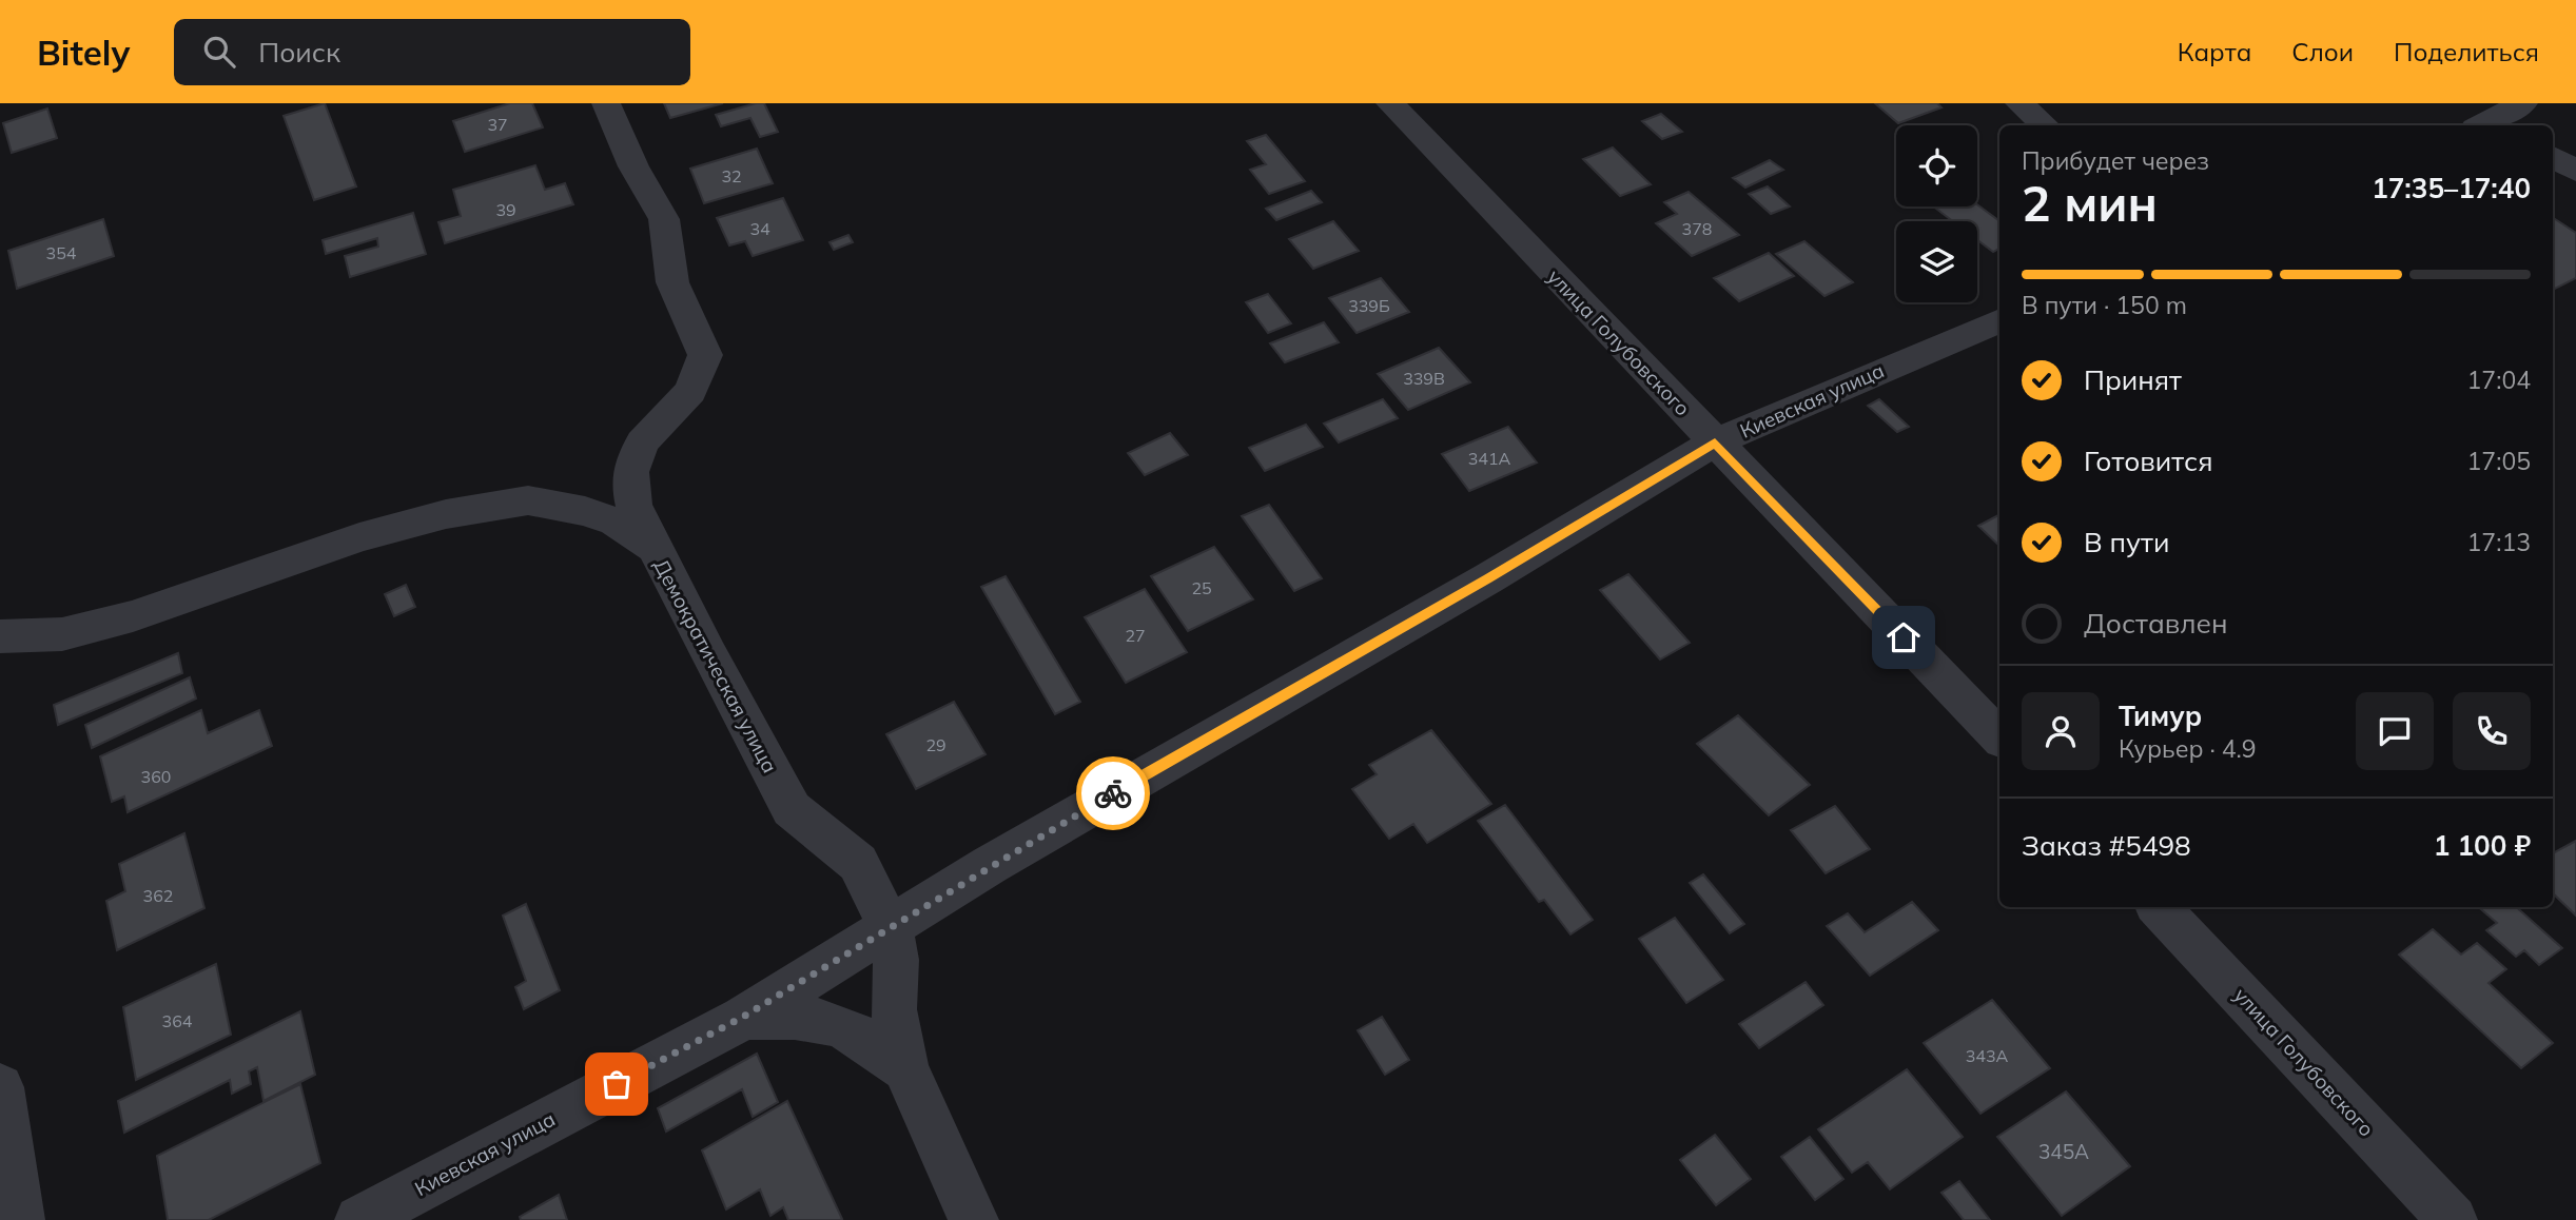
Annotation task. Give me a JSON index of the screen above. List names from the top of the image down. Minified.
{"streets":{"street":["улица Голубовского","Киевская улица","Демократическая улица"]},"crossings":[["улица Голубовского","Киевская улица"],["Киевская улица","Демократическая улица"]],"house_numbers":["37","32","39","34","378","354","339Б","339В","341А","25","27","29","360","362","364","343А","345А"],"page":{"header":"Bitely","search":"Поиск","nav":["Карта","Слои","Поделиться"],"heading":["2 мин","Прибудет через","17:35–17:40"],"panel":["Тимур","Курьер · 4.9","Заказ #5498","1 100 ₽"],"bar":"В пути · 150 m","list":[["Принят","17:04"],["Готовится","17:05"],["В пути","17:13"],"Доставлен"]}}
